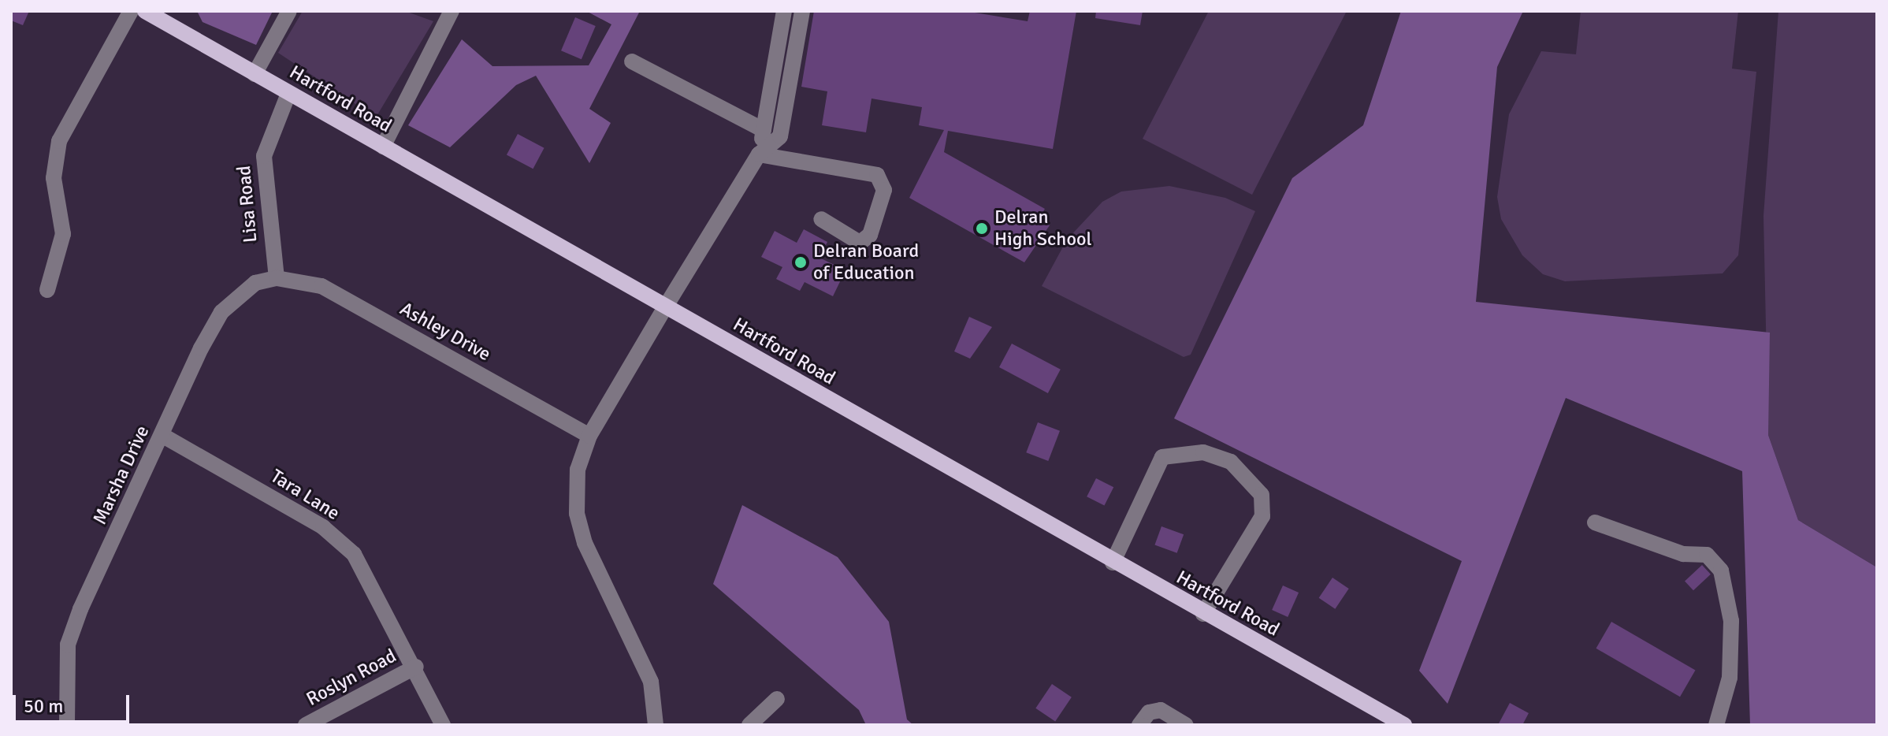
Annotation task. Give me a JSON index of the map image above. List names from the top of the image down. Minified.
{"streets":{"main road":["Hartford Road"],"street":["Lisa Road","Ashley Drive","Marsha Drive","Tara Lane","Roslyn Road"]},"crossings":[["Hartford Road","Lisa Road"],["Lisa Road","Ashley Drive"],["Lisa Road","Marsha Drive"],["Ashley Drive","Marsha Drive"],["Marsha Drive","Tara Lane"],["Tara Lane","Roslyn Road"]],"places":["Delran High School","Delran Board of Education"],"scale_bar":"50 m"}
